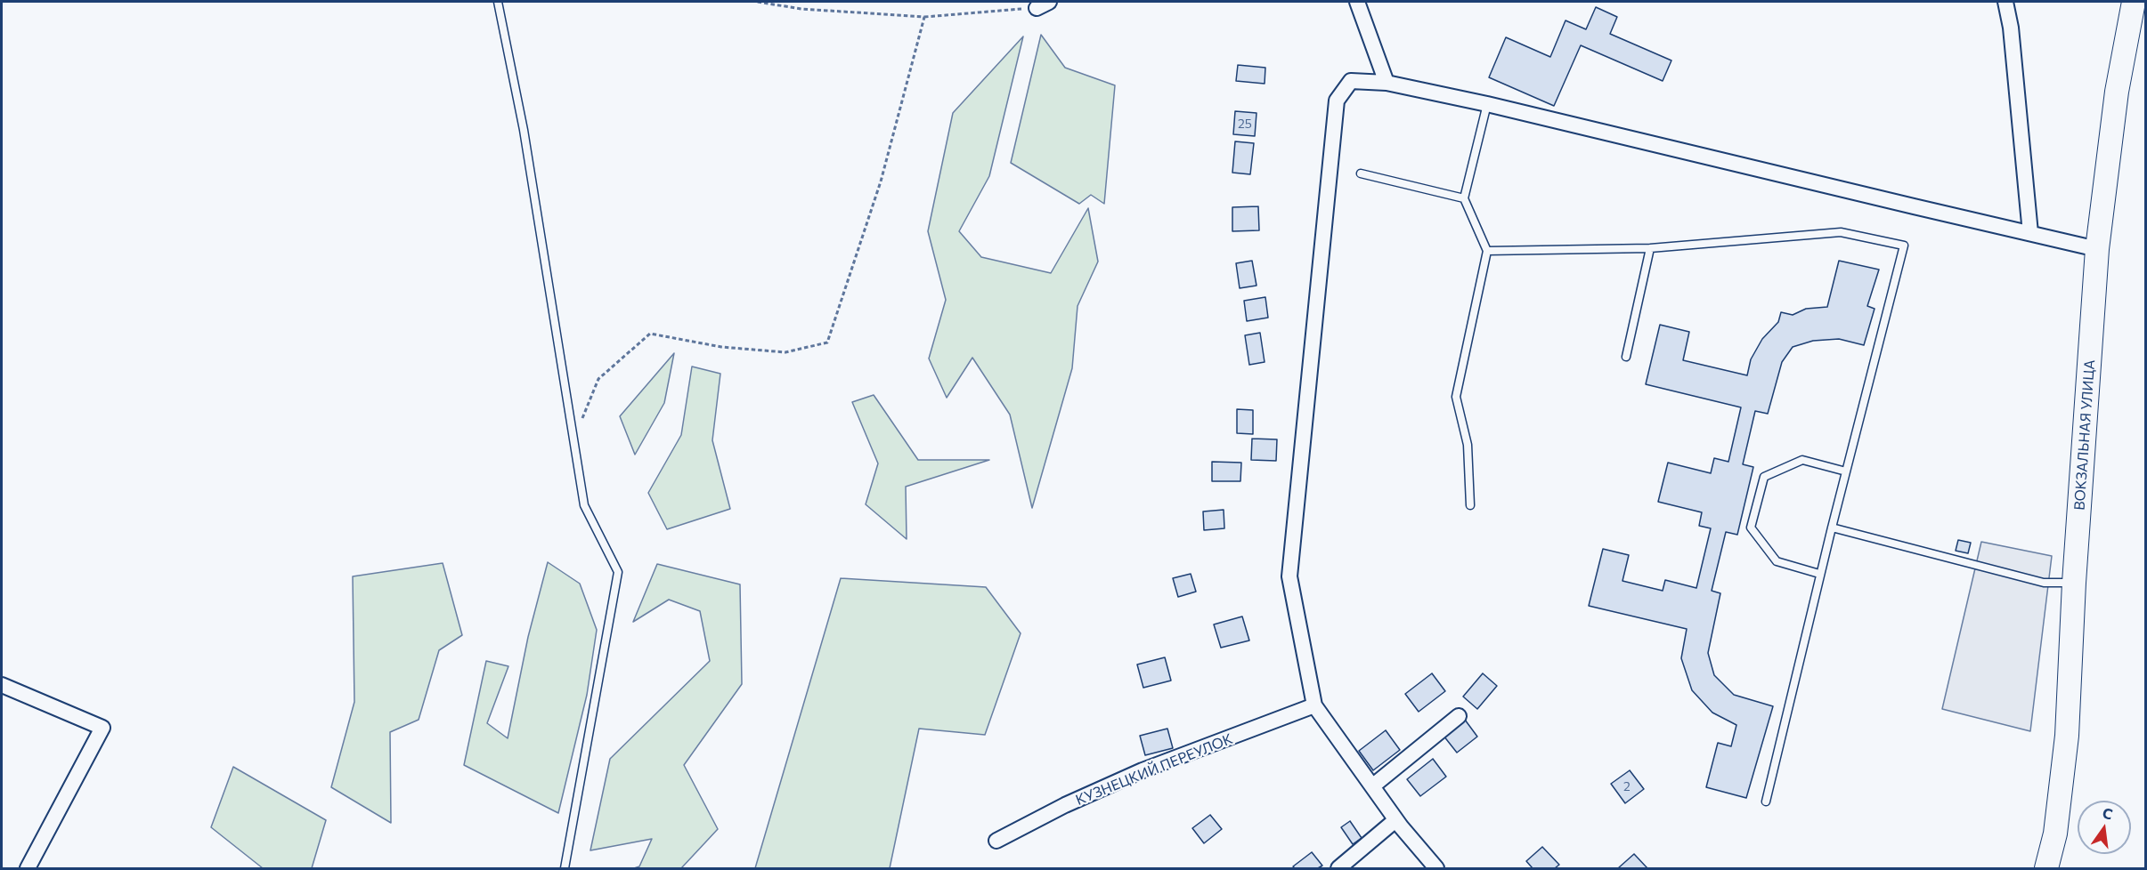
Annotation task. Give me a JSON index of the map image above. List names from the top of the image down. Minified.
{"streets":{"main road":["ВОКЗАЛЬНАЯ УЛИЦА"],"street":["КУЗНЕЦКИЙ ПЕРЕУЛОК"]},"house_numbers":["25","2"],"north":"top"}
